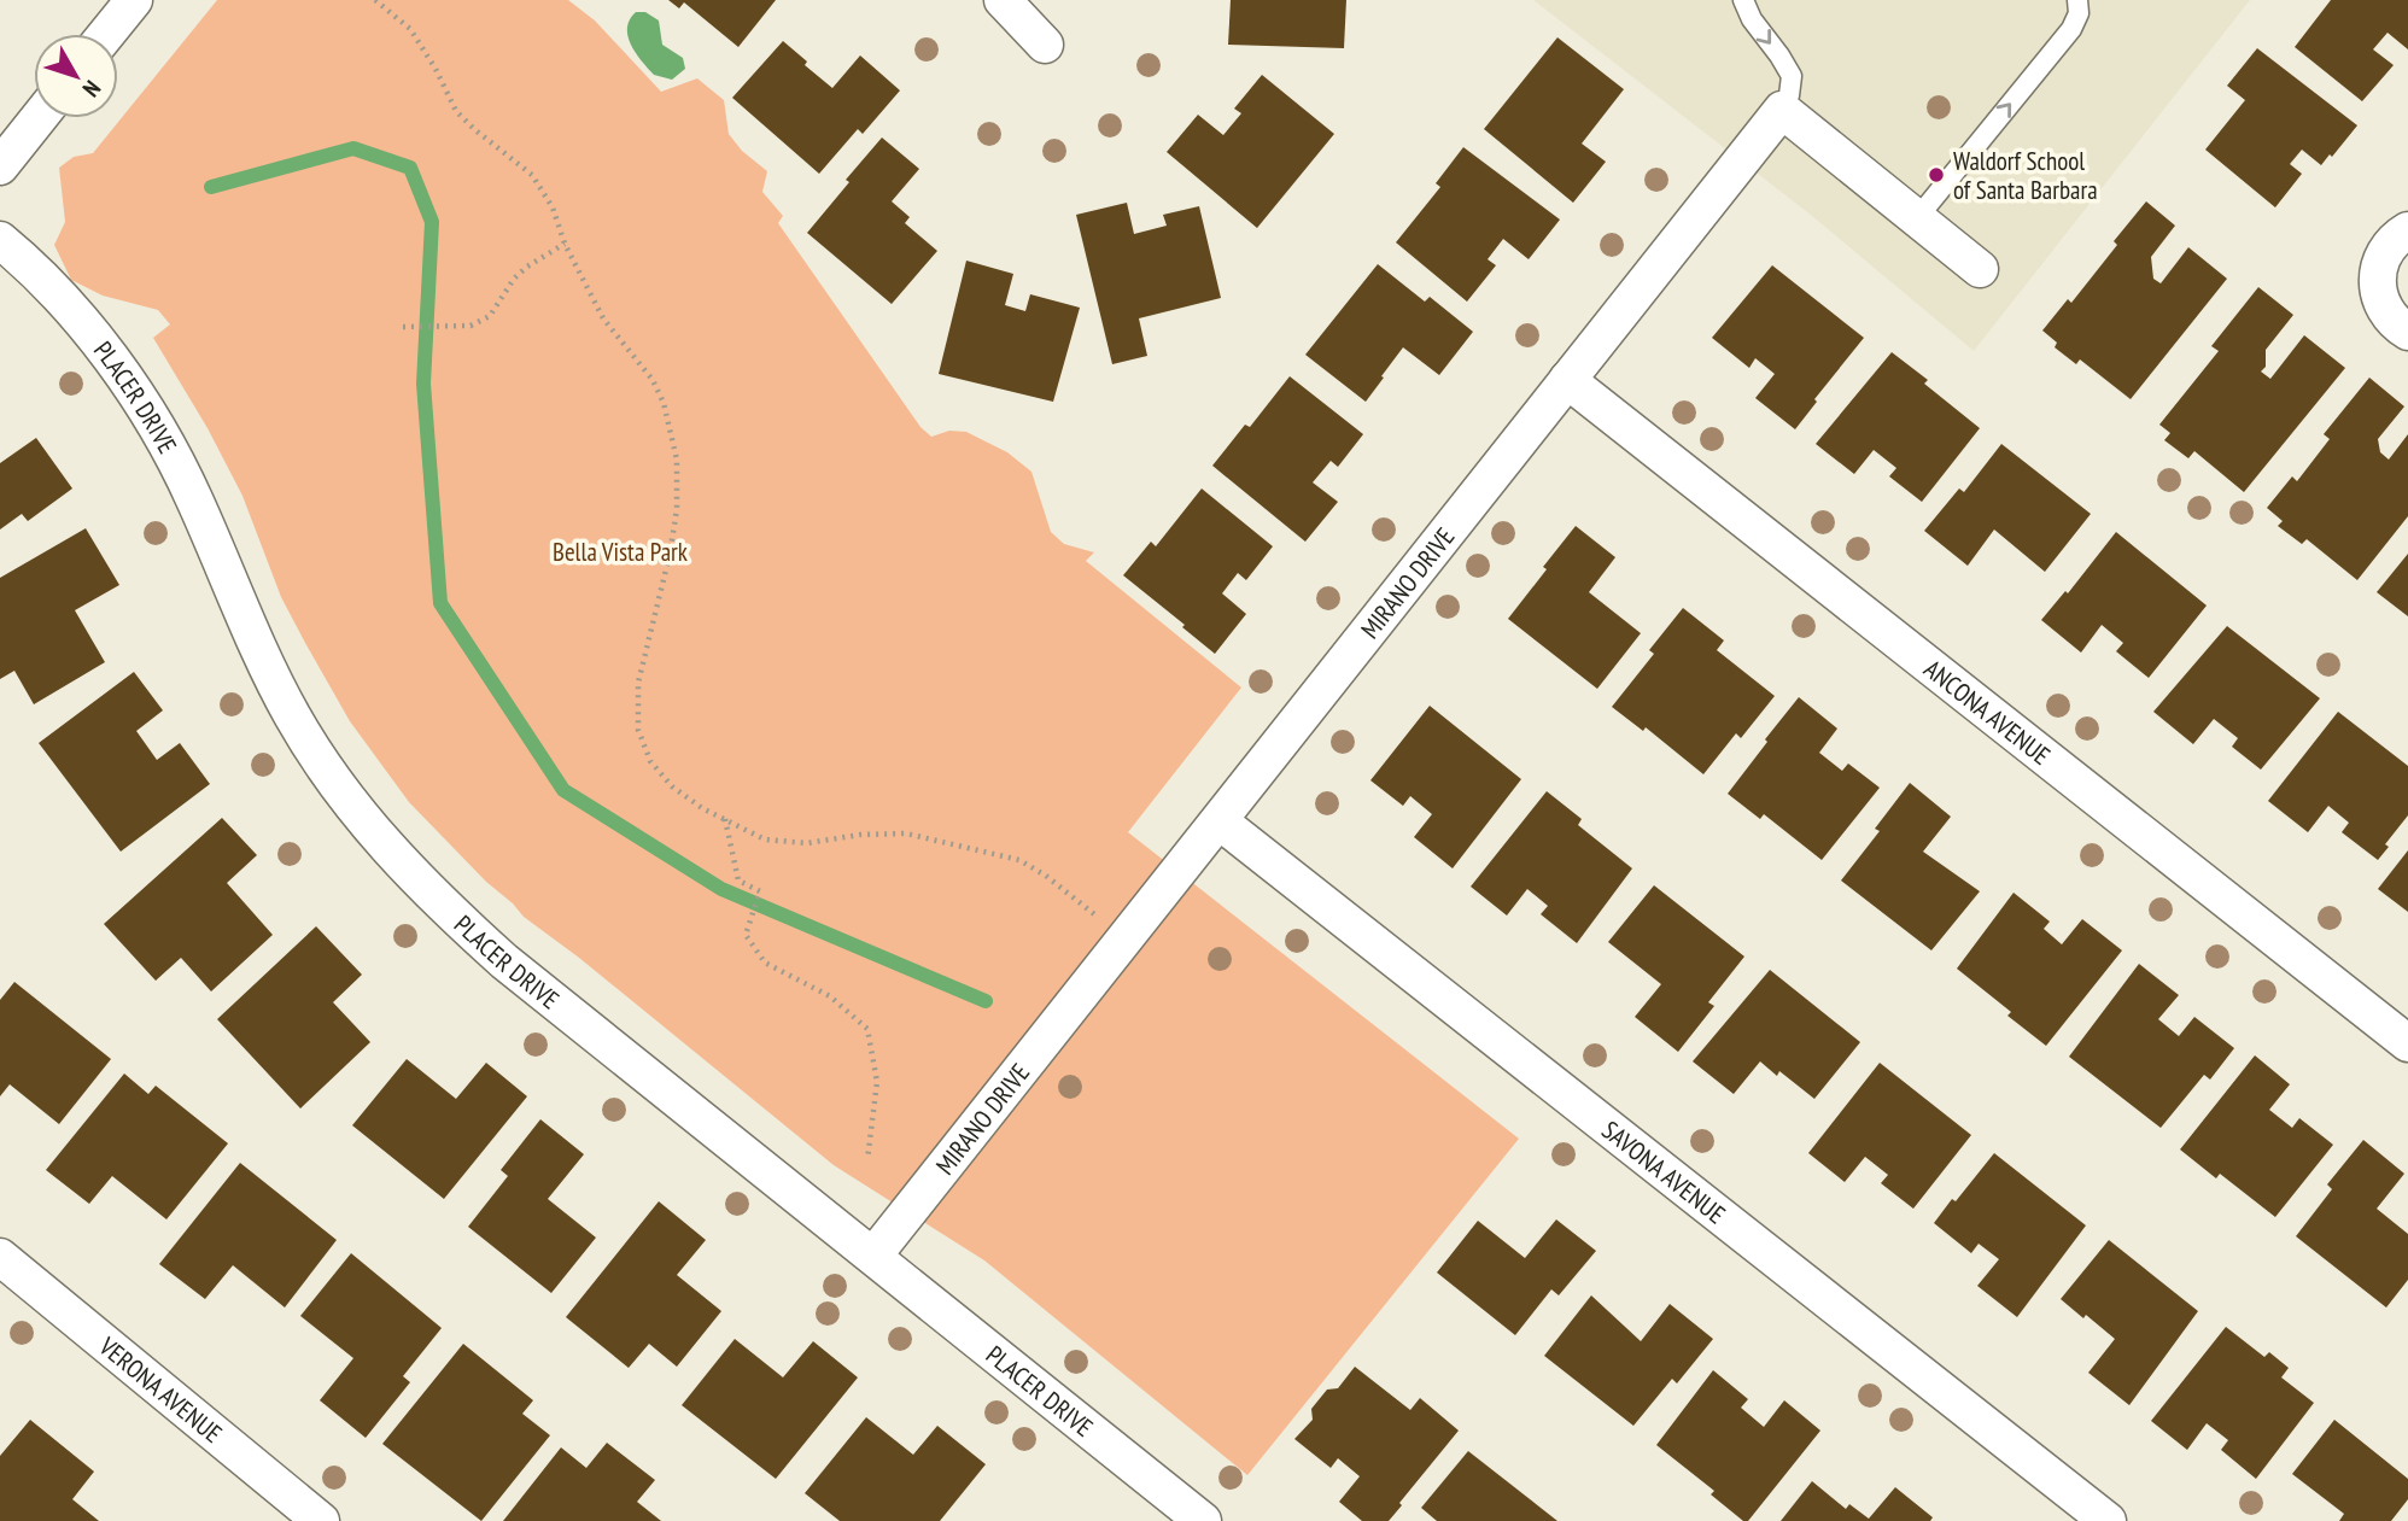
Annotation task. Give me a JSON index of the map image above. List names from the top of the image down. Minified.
{"streets":{"street":["PLACER DRIVE","MIRANO DRIVE","ANCONA AVENUE","SAVONA AVENUE","VERONA AVENUE"]},"crossings":[["PLACER DRIVE","MIRANO DRIVE"],["MIRANO DRIVE","ANCONA AVENUE"],["MIRANO DRIVE","SAVONA AVENUE"]],"parks":["Bella Vista Park"],"places":["Waldorf School of Santa Barbara"],"north":"bottom right"}
